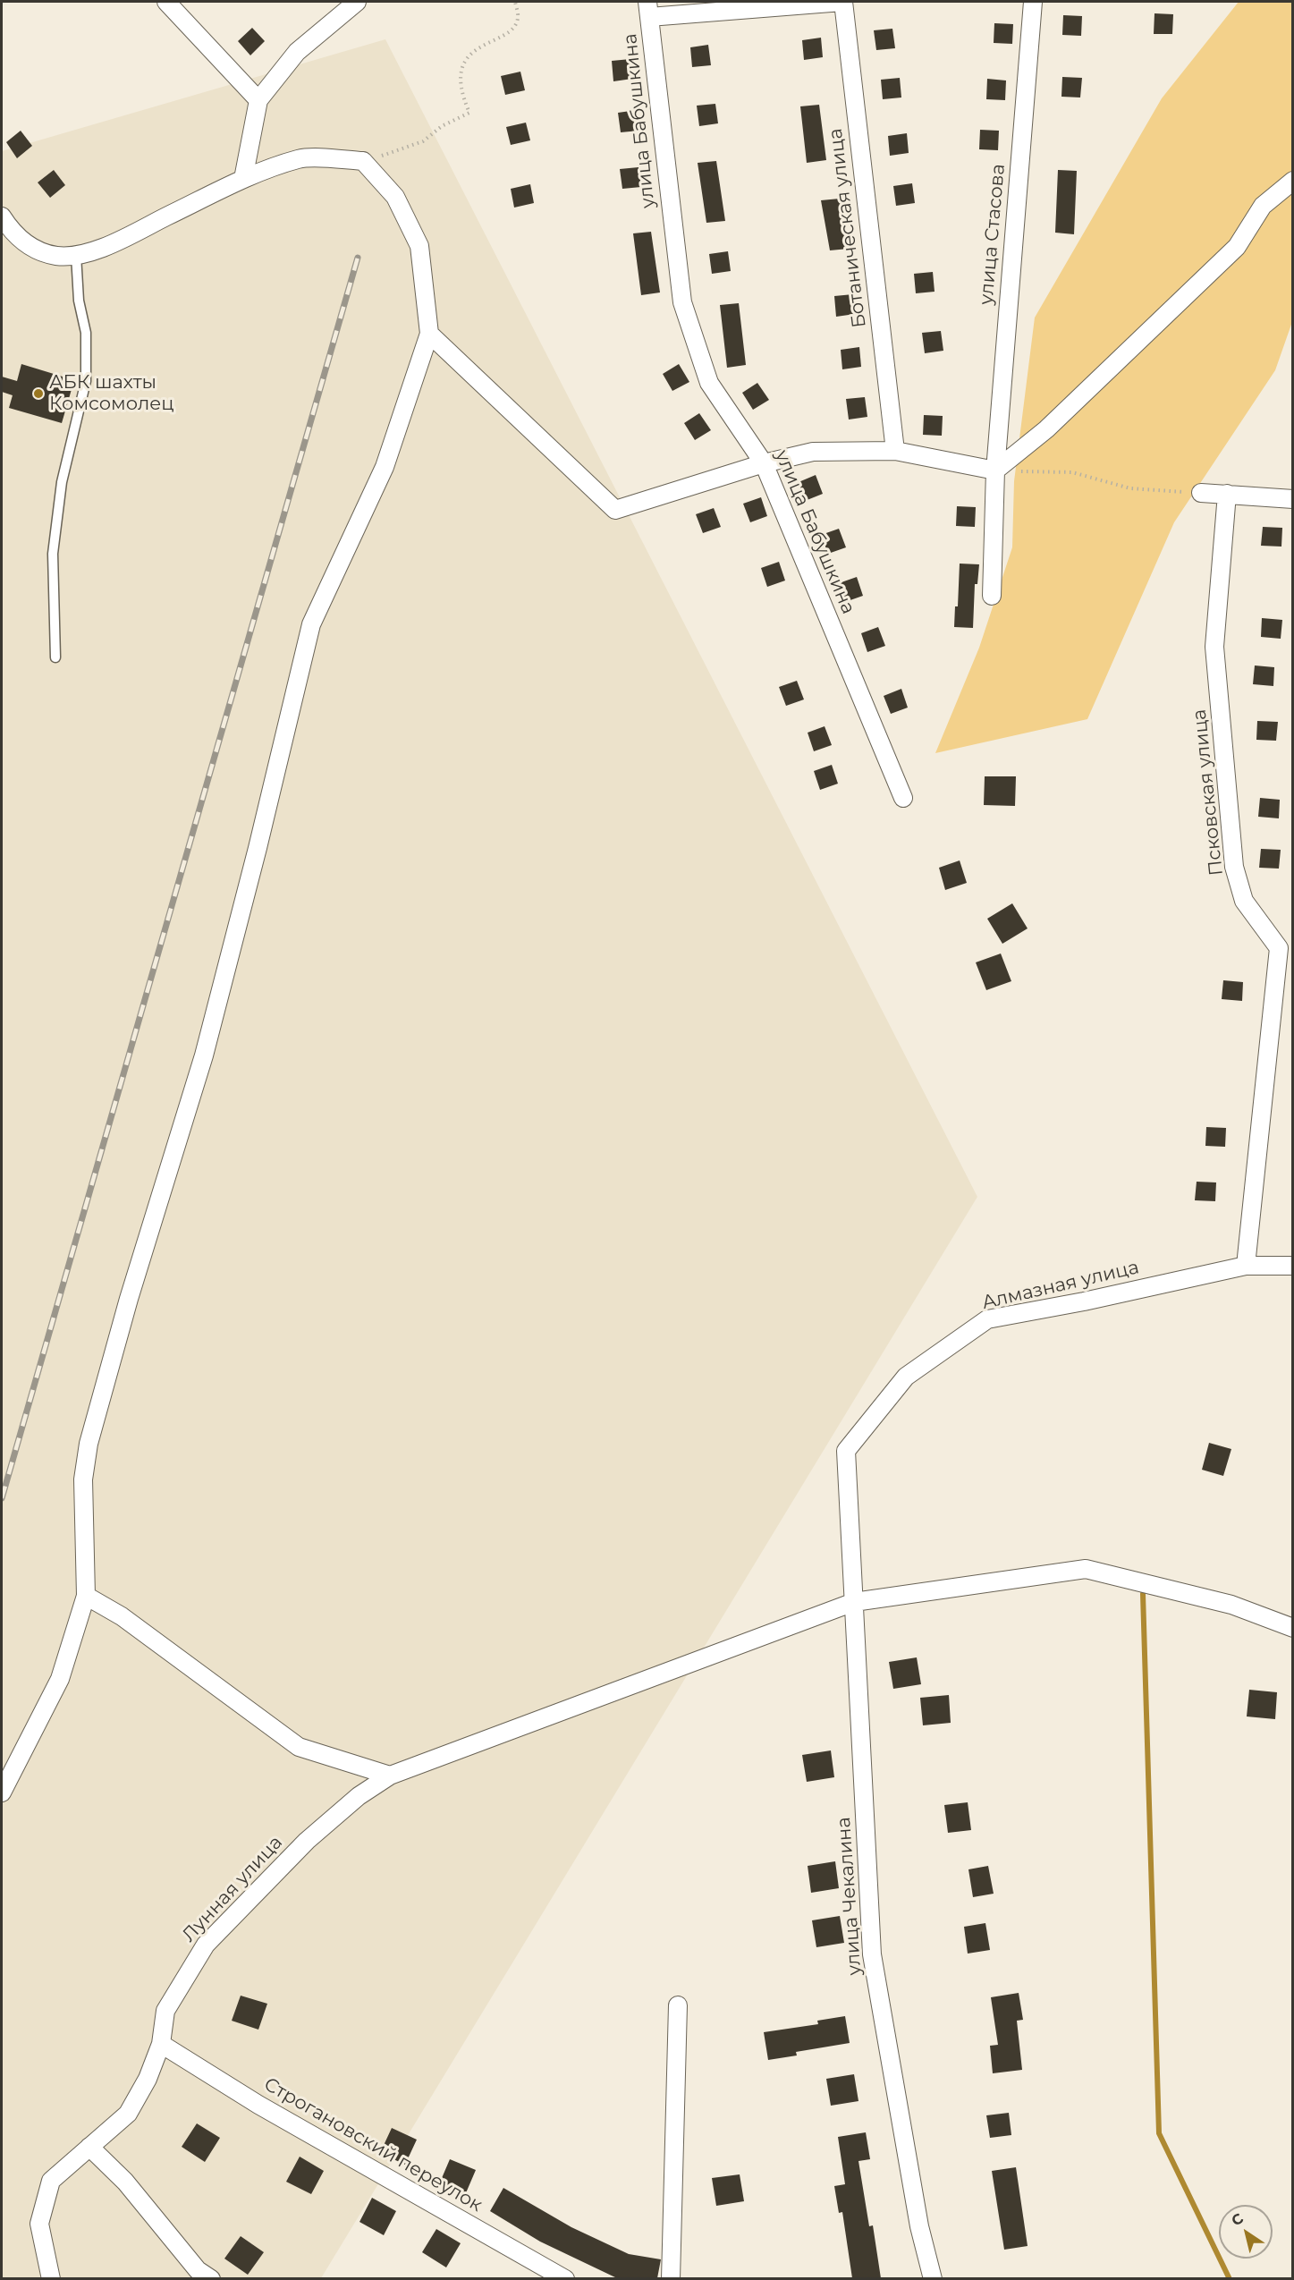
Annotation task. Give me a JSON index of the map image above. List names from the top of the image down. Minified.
{"streets":{"street":["улица Бабушкина","Ботаническая улица","улица Стасова","Псковская улица","Алмазная улица","Лунная улица","улица Чекалина","Строгановский переулок"]},"crossings":[["Псковская улица","Алмазная улица"],["Алмазная улица","Лунная улица"],["Алмазная улица","улица Чекалина"],["Лунная улица","улица Чекалина"],["Лунная улица","Строгановский переулок"]],"places":["АБК шахты Комсомолец"],"north":"top left"}
